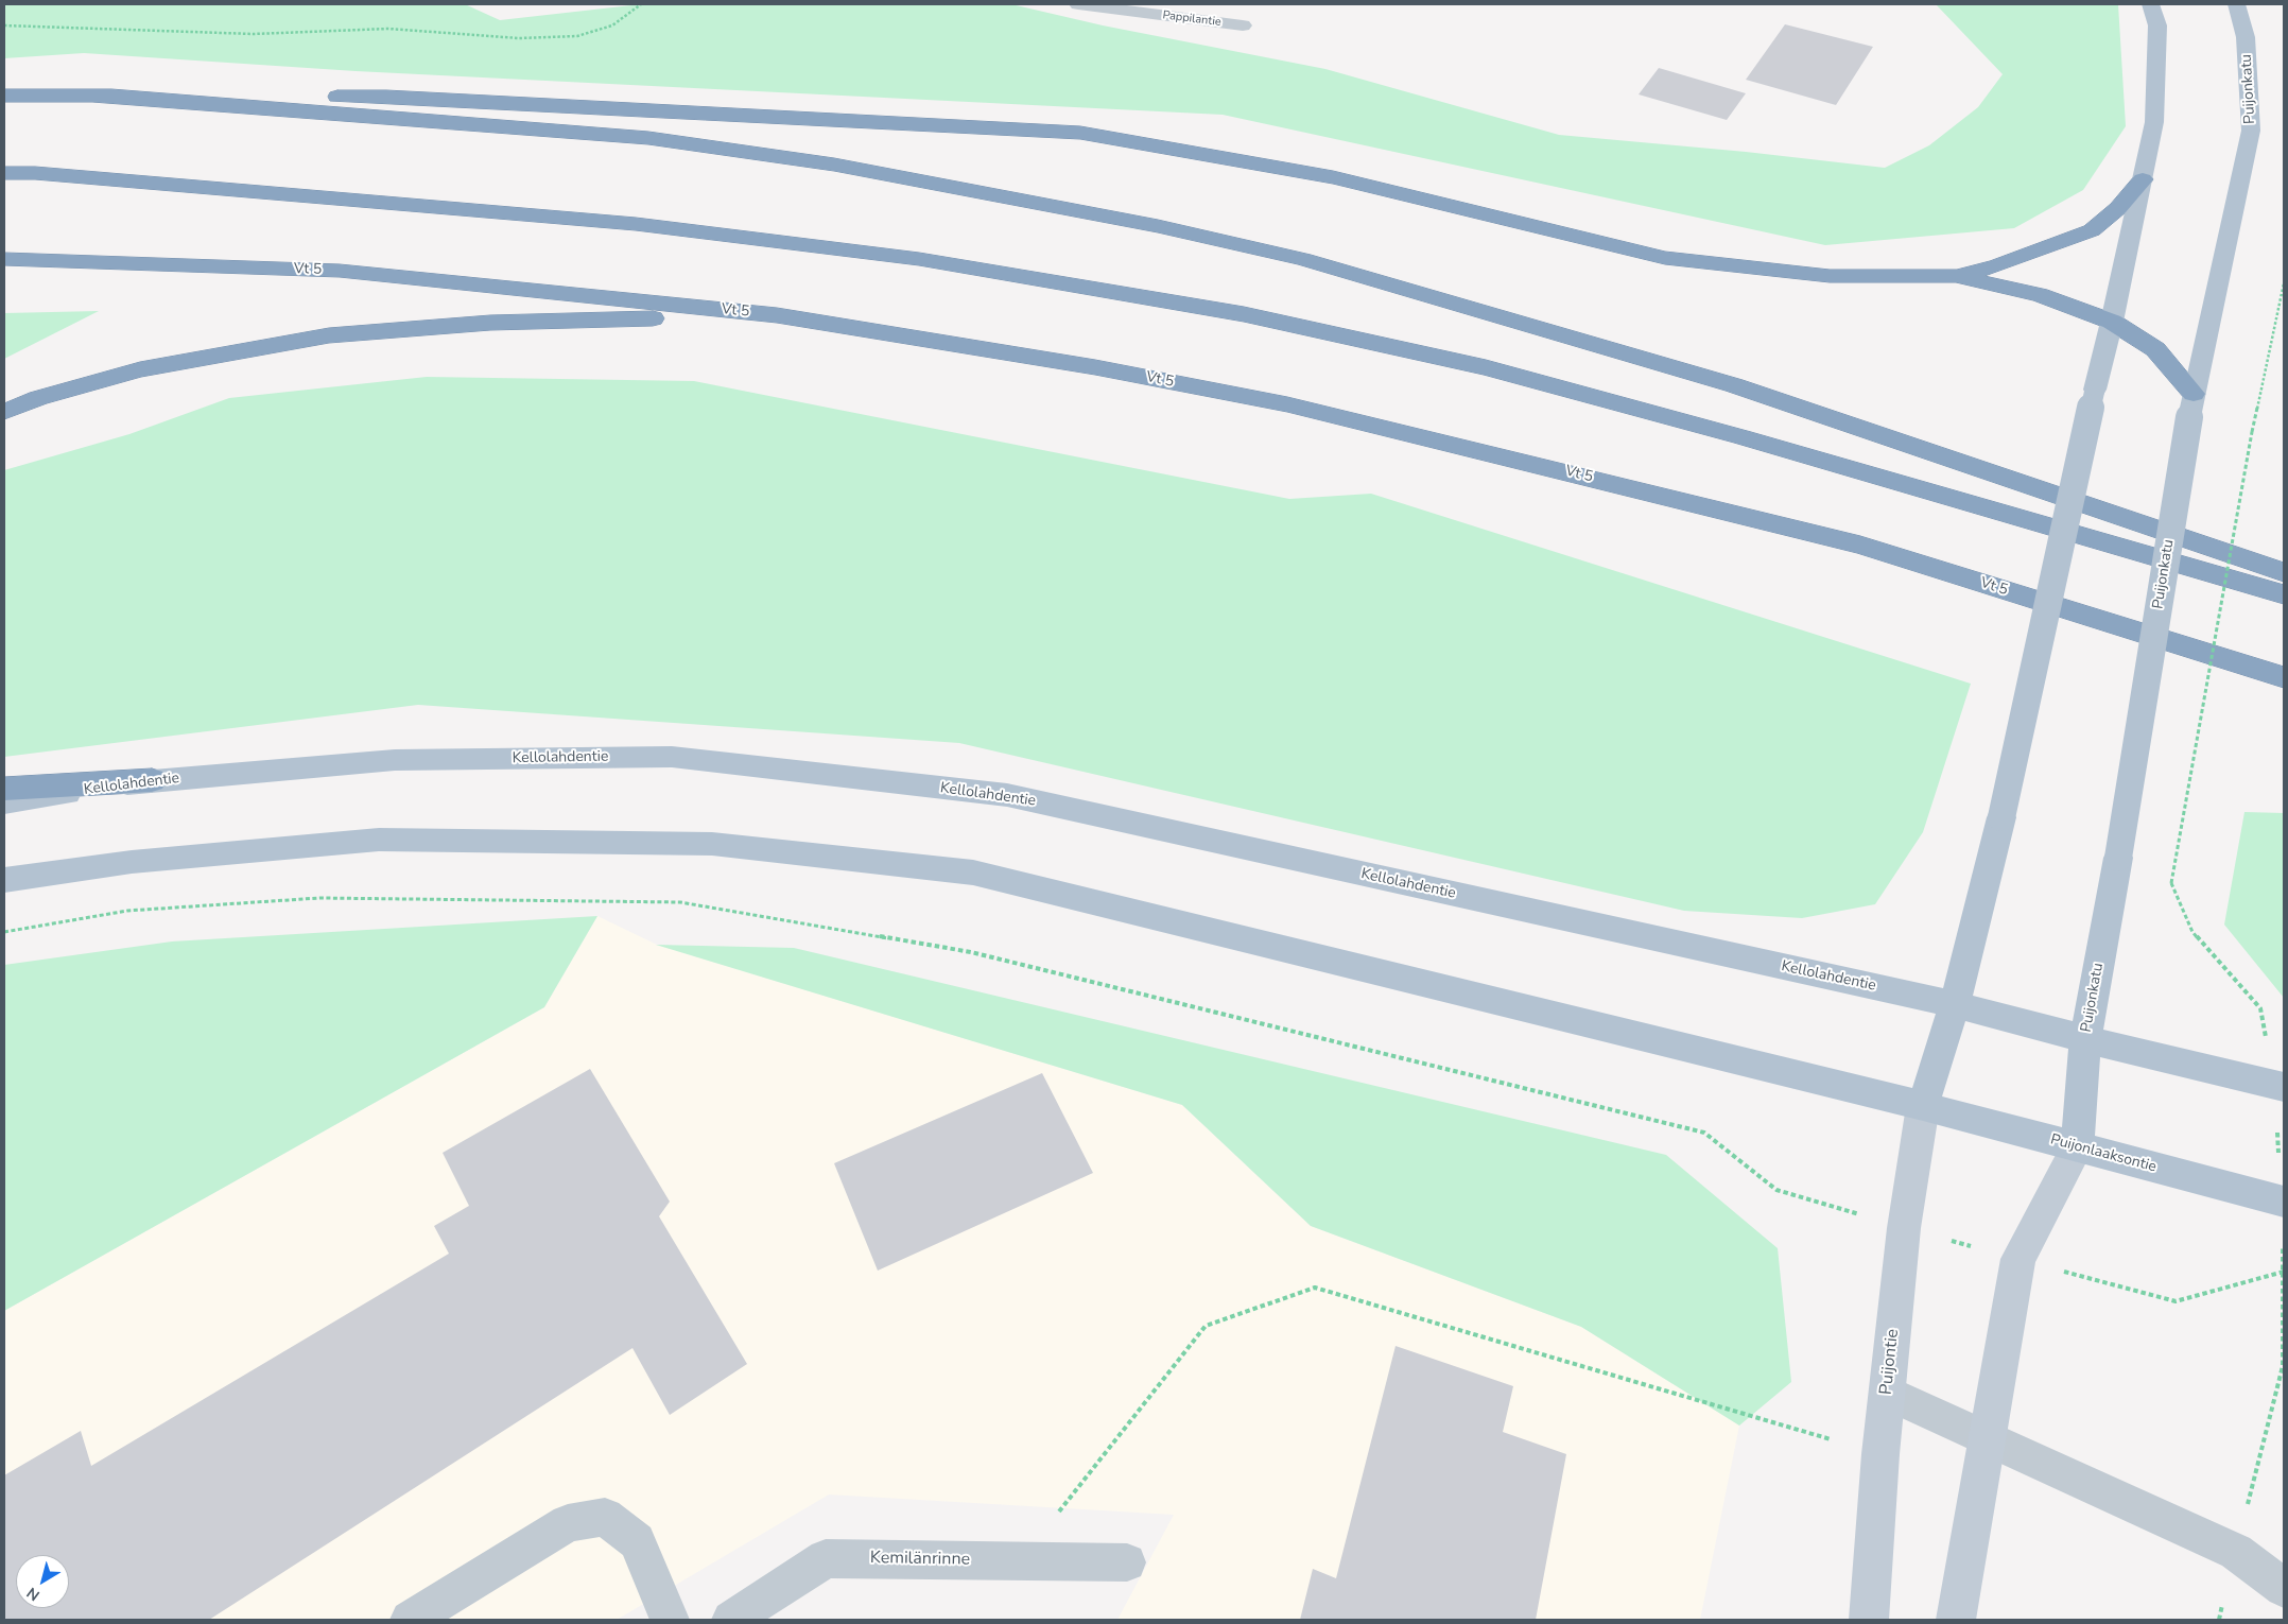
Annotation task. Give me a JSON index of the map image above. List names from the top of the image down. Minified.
{"streets":{"highway":["Vt 5"],"main road":["Puijonkatu","Kellolahdentie","Puijonlaaksontie"],"street":["Pappilantie","Puijontie","Kemilänrinne"]},"crossings":[["Puijonkatu","Puijonlaaksontie"],["Puijonlaaksontie","Puijontie"]],"north":"bottom left"}
